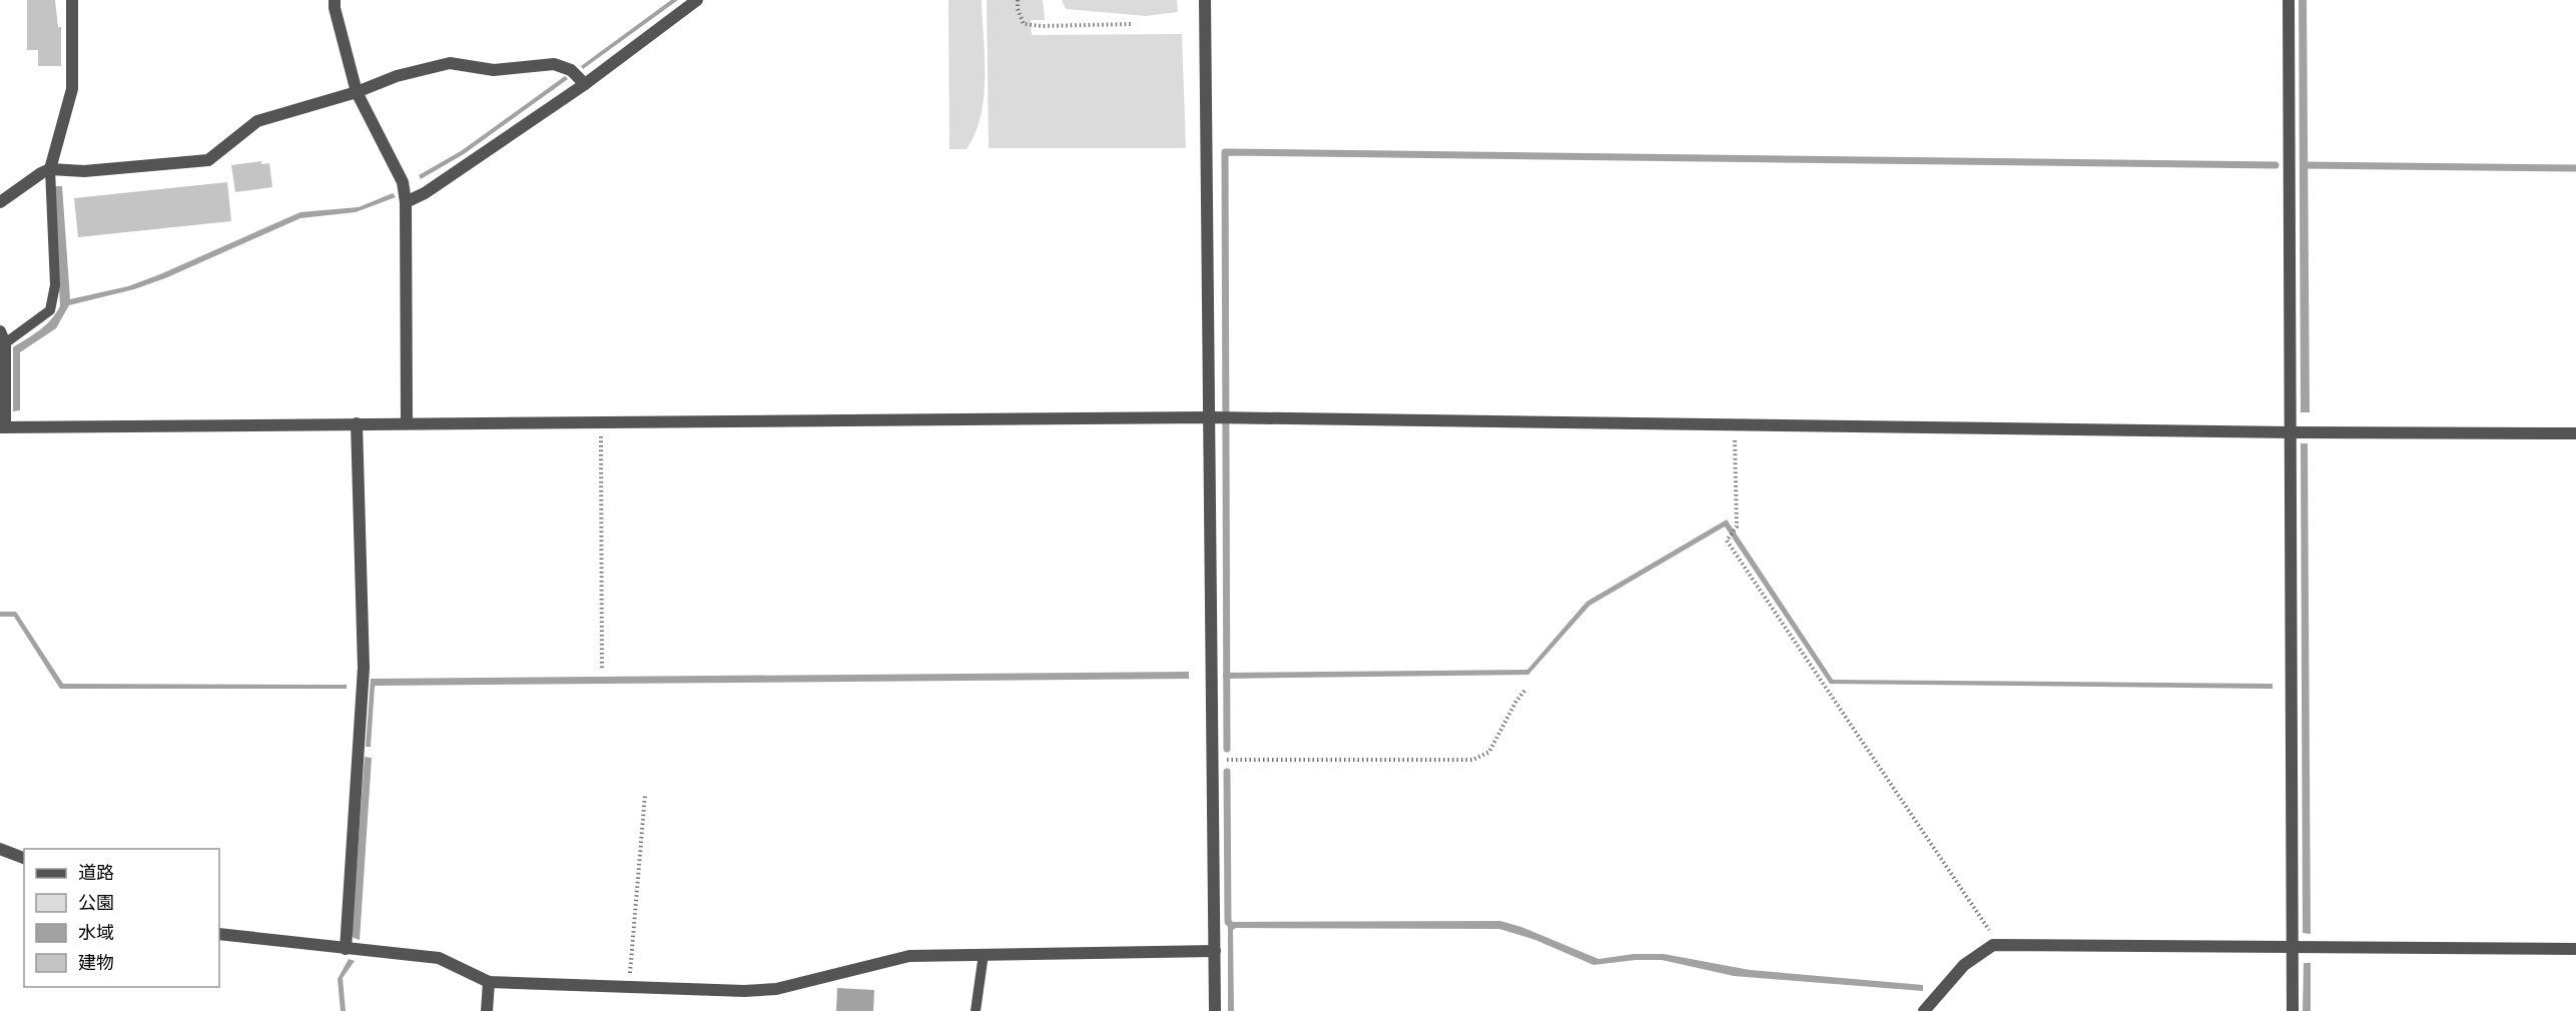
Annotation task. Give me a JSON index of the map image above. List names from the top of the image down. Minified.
{"legend":["道路","公園","水域","建物"]}
